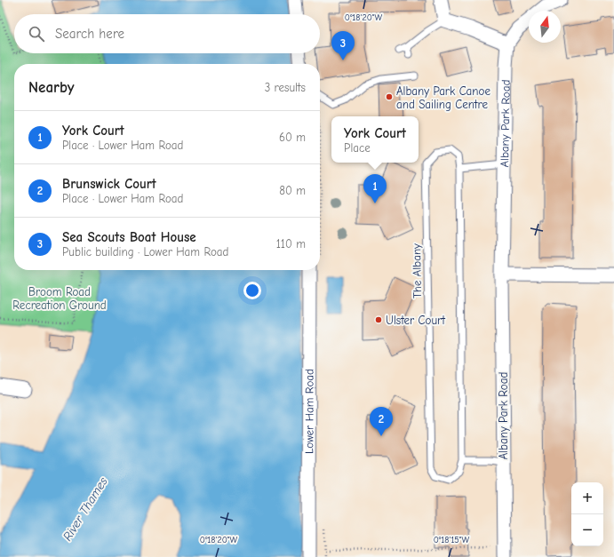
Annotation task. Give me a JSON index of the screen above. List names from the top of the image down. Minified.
{"streets":{"street":["Albany Park Road","Lower Ham Road"],"lane":["The Albany"]},"water":["River Thames"],"parks":["Broom Road Recreation Ground"],"places":["Albany Park Canoe and Sailing Centre","Ulster Court"],"north":"top","page":{"search":"Search here","pins":["3","1","2"],"heading":["Nearby","3 results"],"list":[{"mark":"1","name":"York Court","note":"Place · Lower Ham Road","value":"60 m"},{"mark":"2","name":"Brunswick Court","note":"Place · Lower Ham Road","value":"80 m"},{"mark":"3","name":"Sea Scouts Boat House","note":"Public building · Lower Ham Road","value":"110 m"}],"popup":["York Court","Place"],"map_buttons":["+","−"]},"coordinates":["0°18'20\"W","0°18'15\"W"]}
